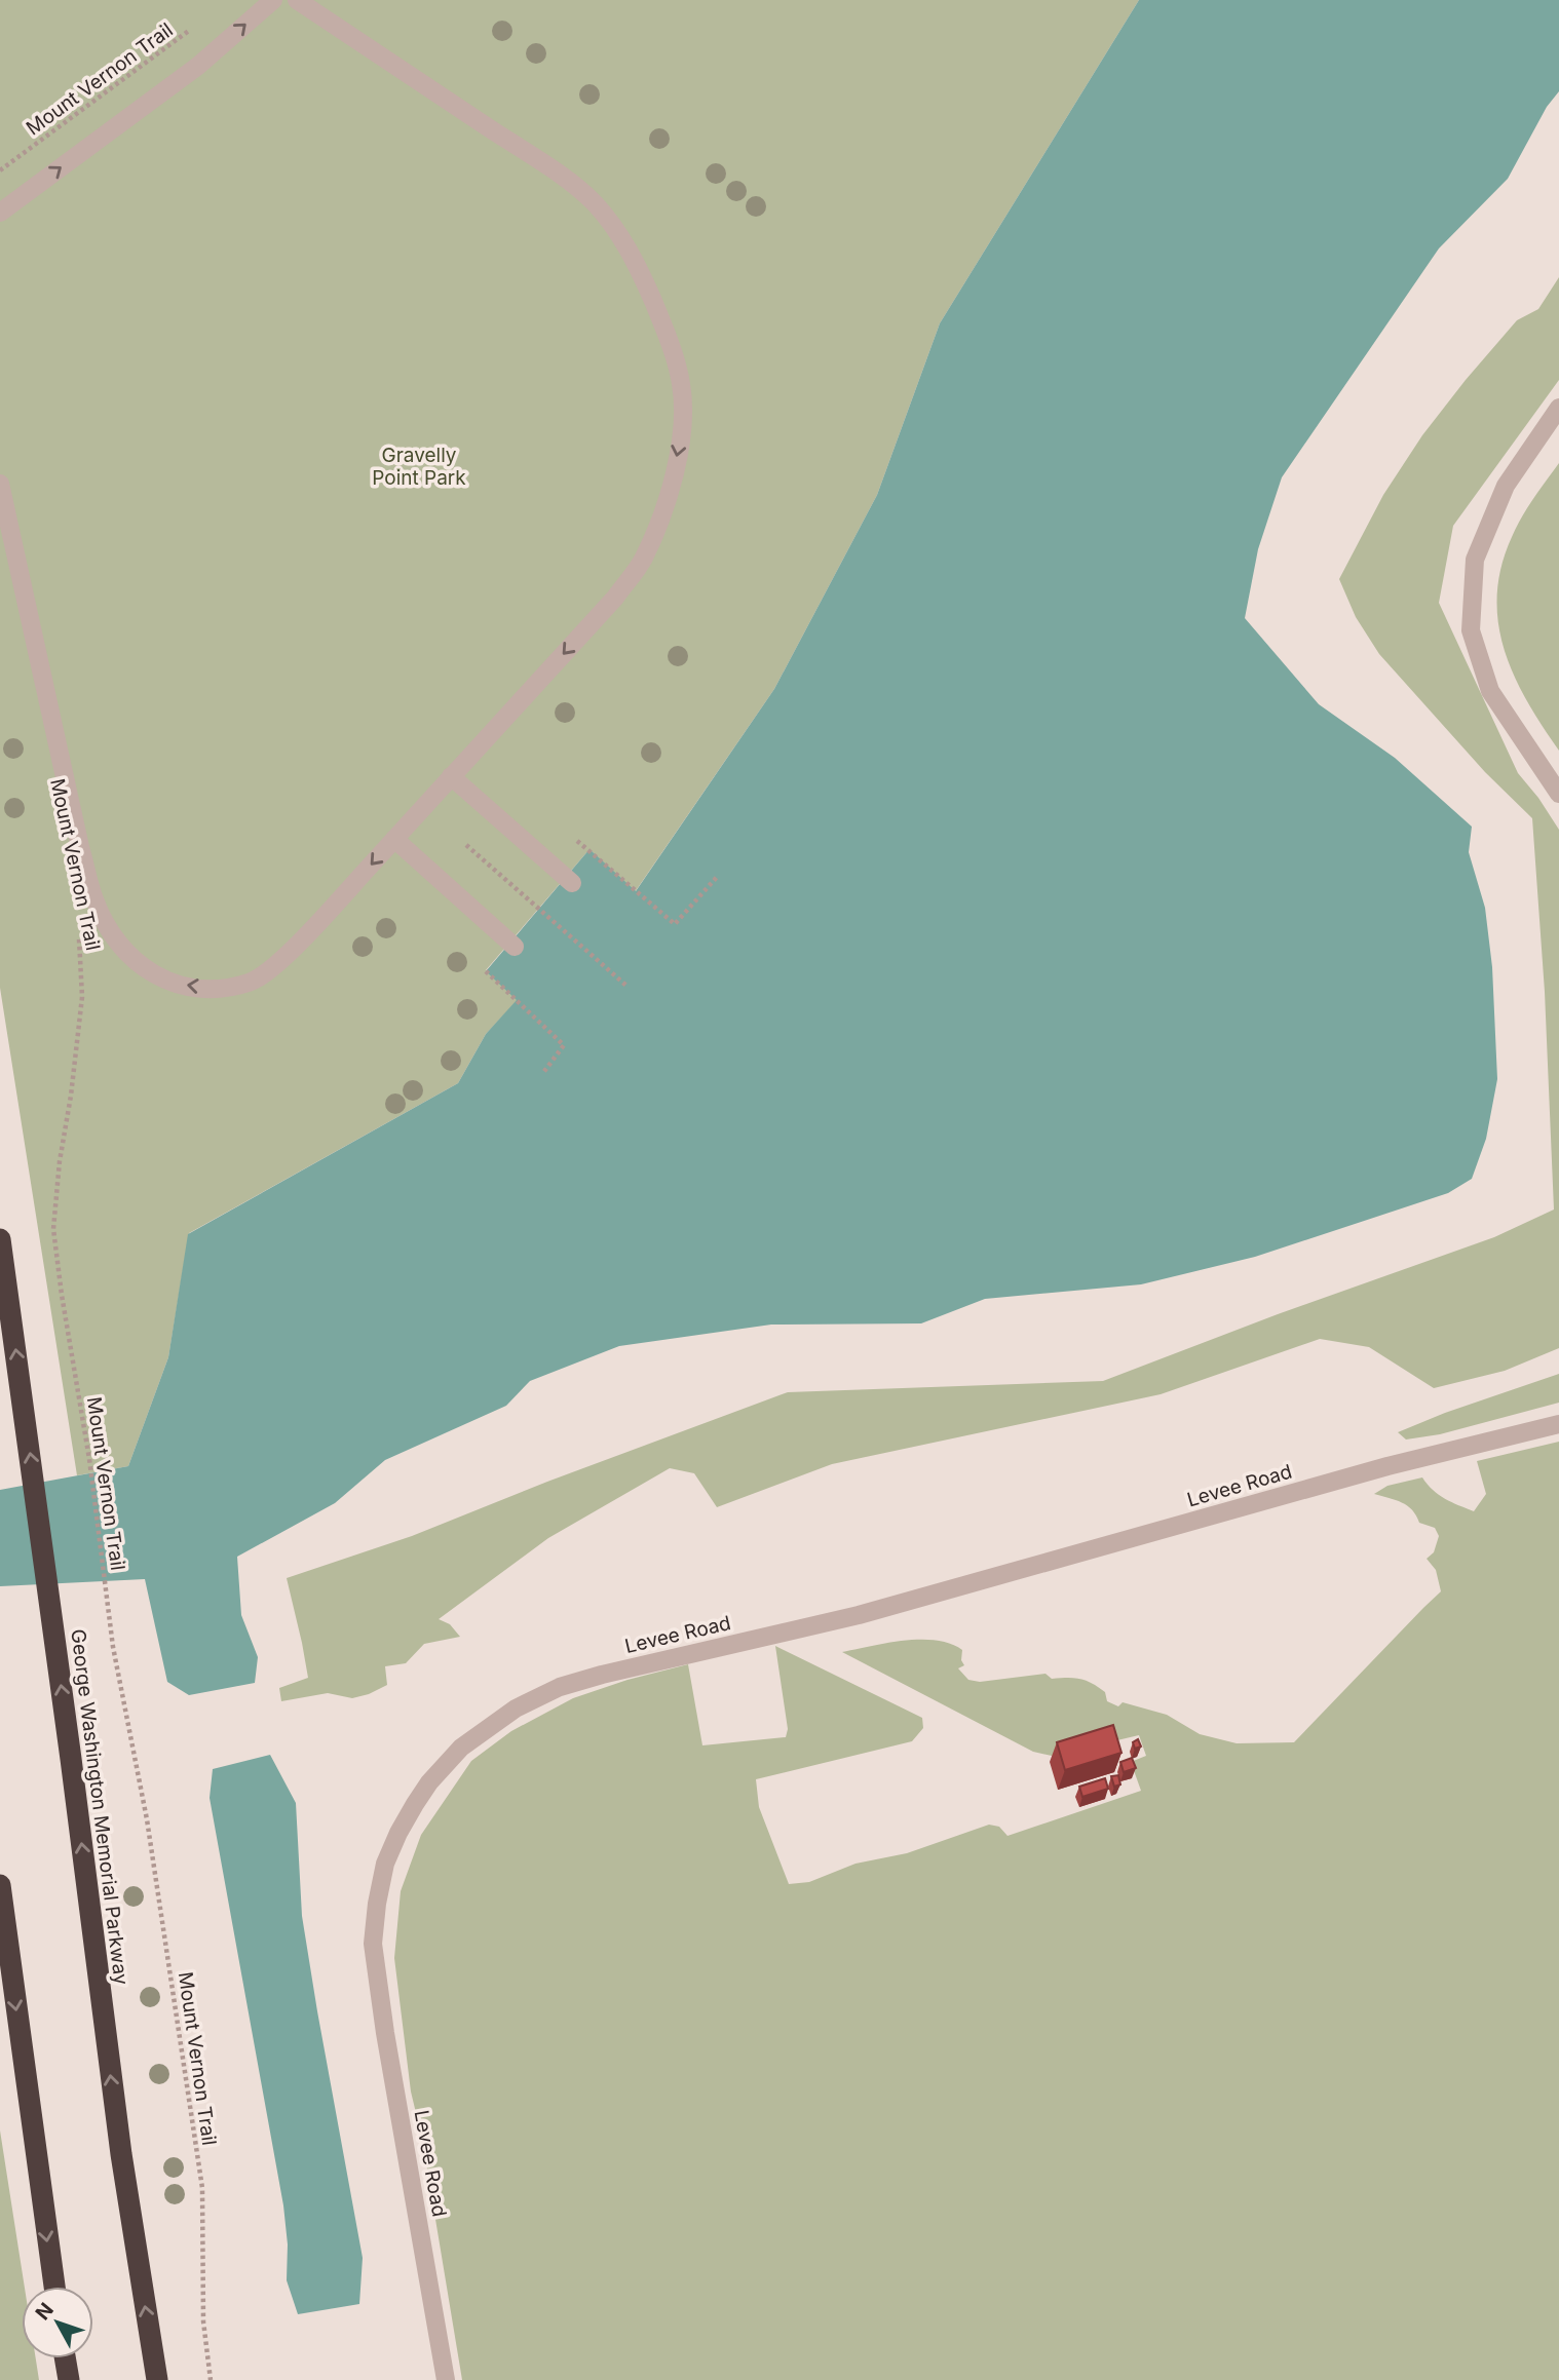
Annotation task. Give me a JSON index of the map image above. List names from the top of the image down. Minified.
{"streets":{"highway":["George Washington Memorial Parkway"],"lane":["Levee Road"],"path":["Mount Vernon Trail"]},"parks":["Gravelly Point Park"],"north":"top left"}
